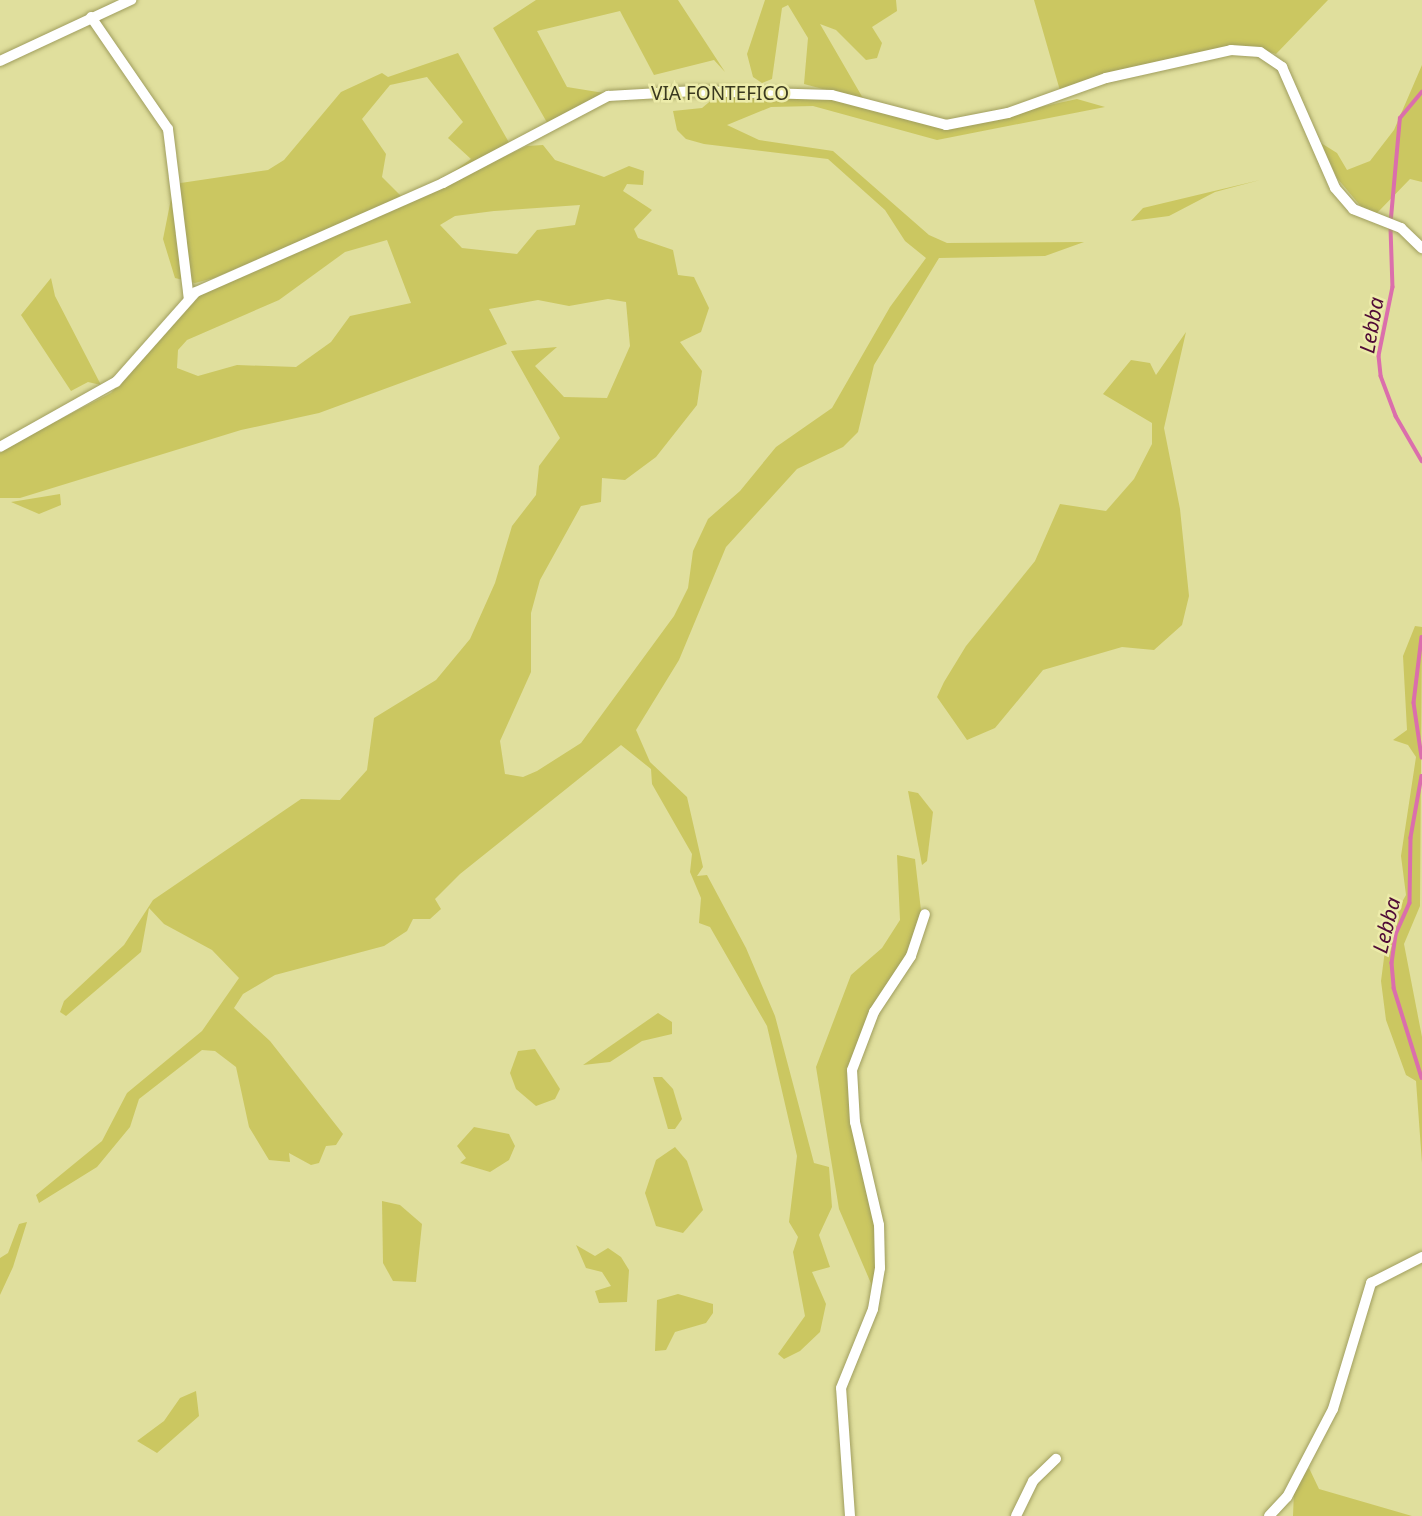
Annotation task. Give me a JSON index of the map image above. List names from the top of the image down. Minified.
{"streets":{"street":["VIA FONTEFICO"]},"water":["Lebba"]}
